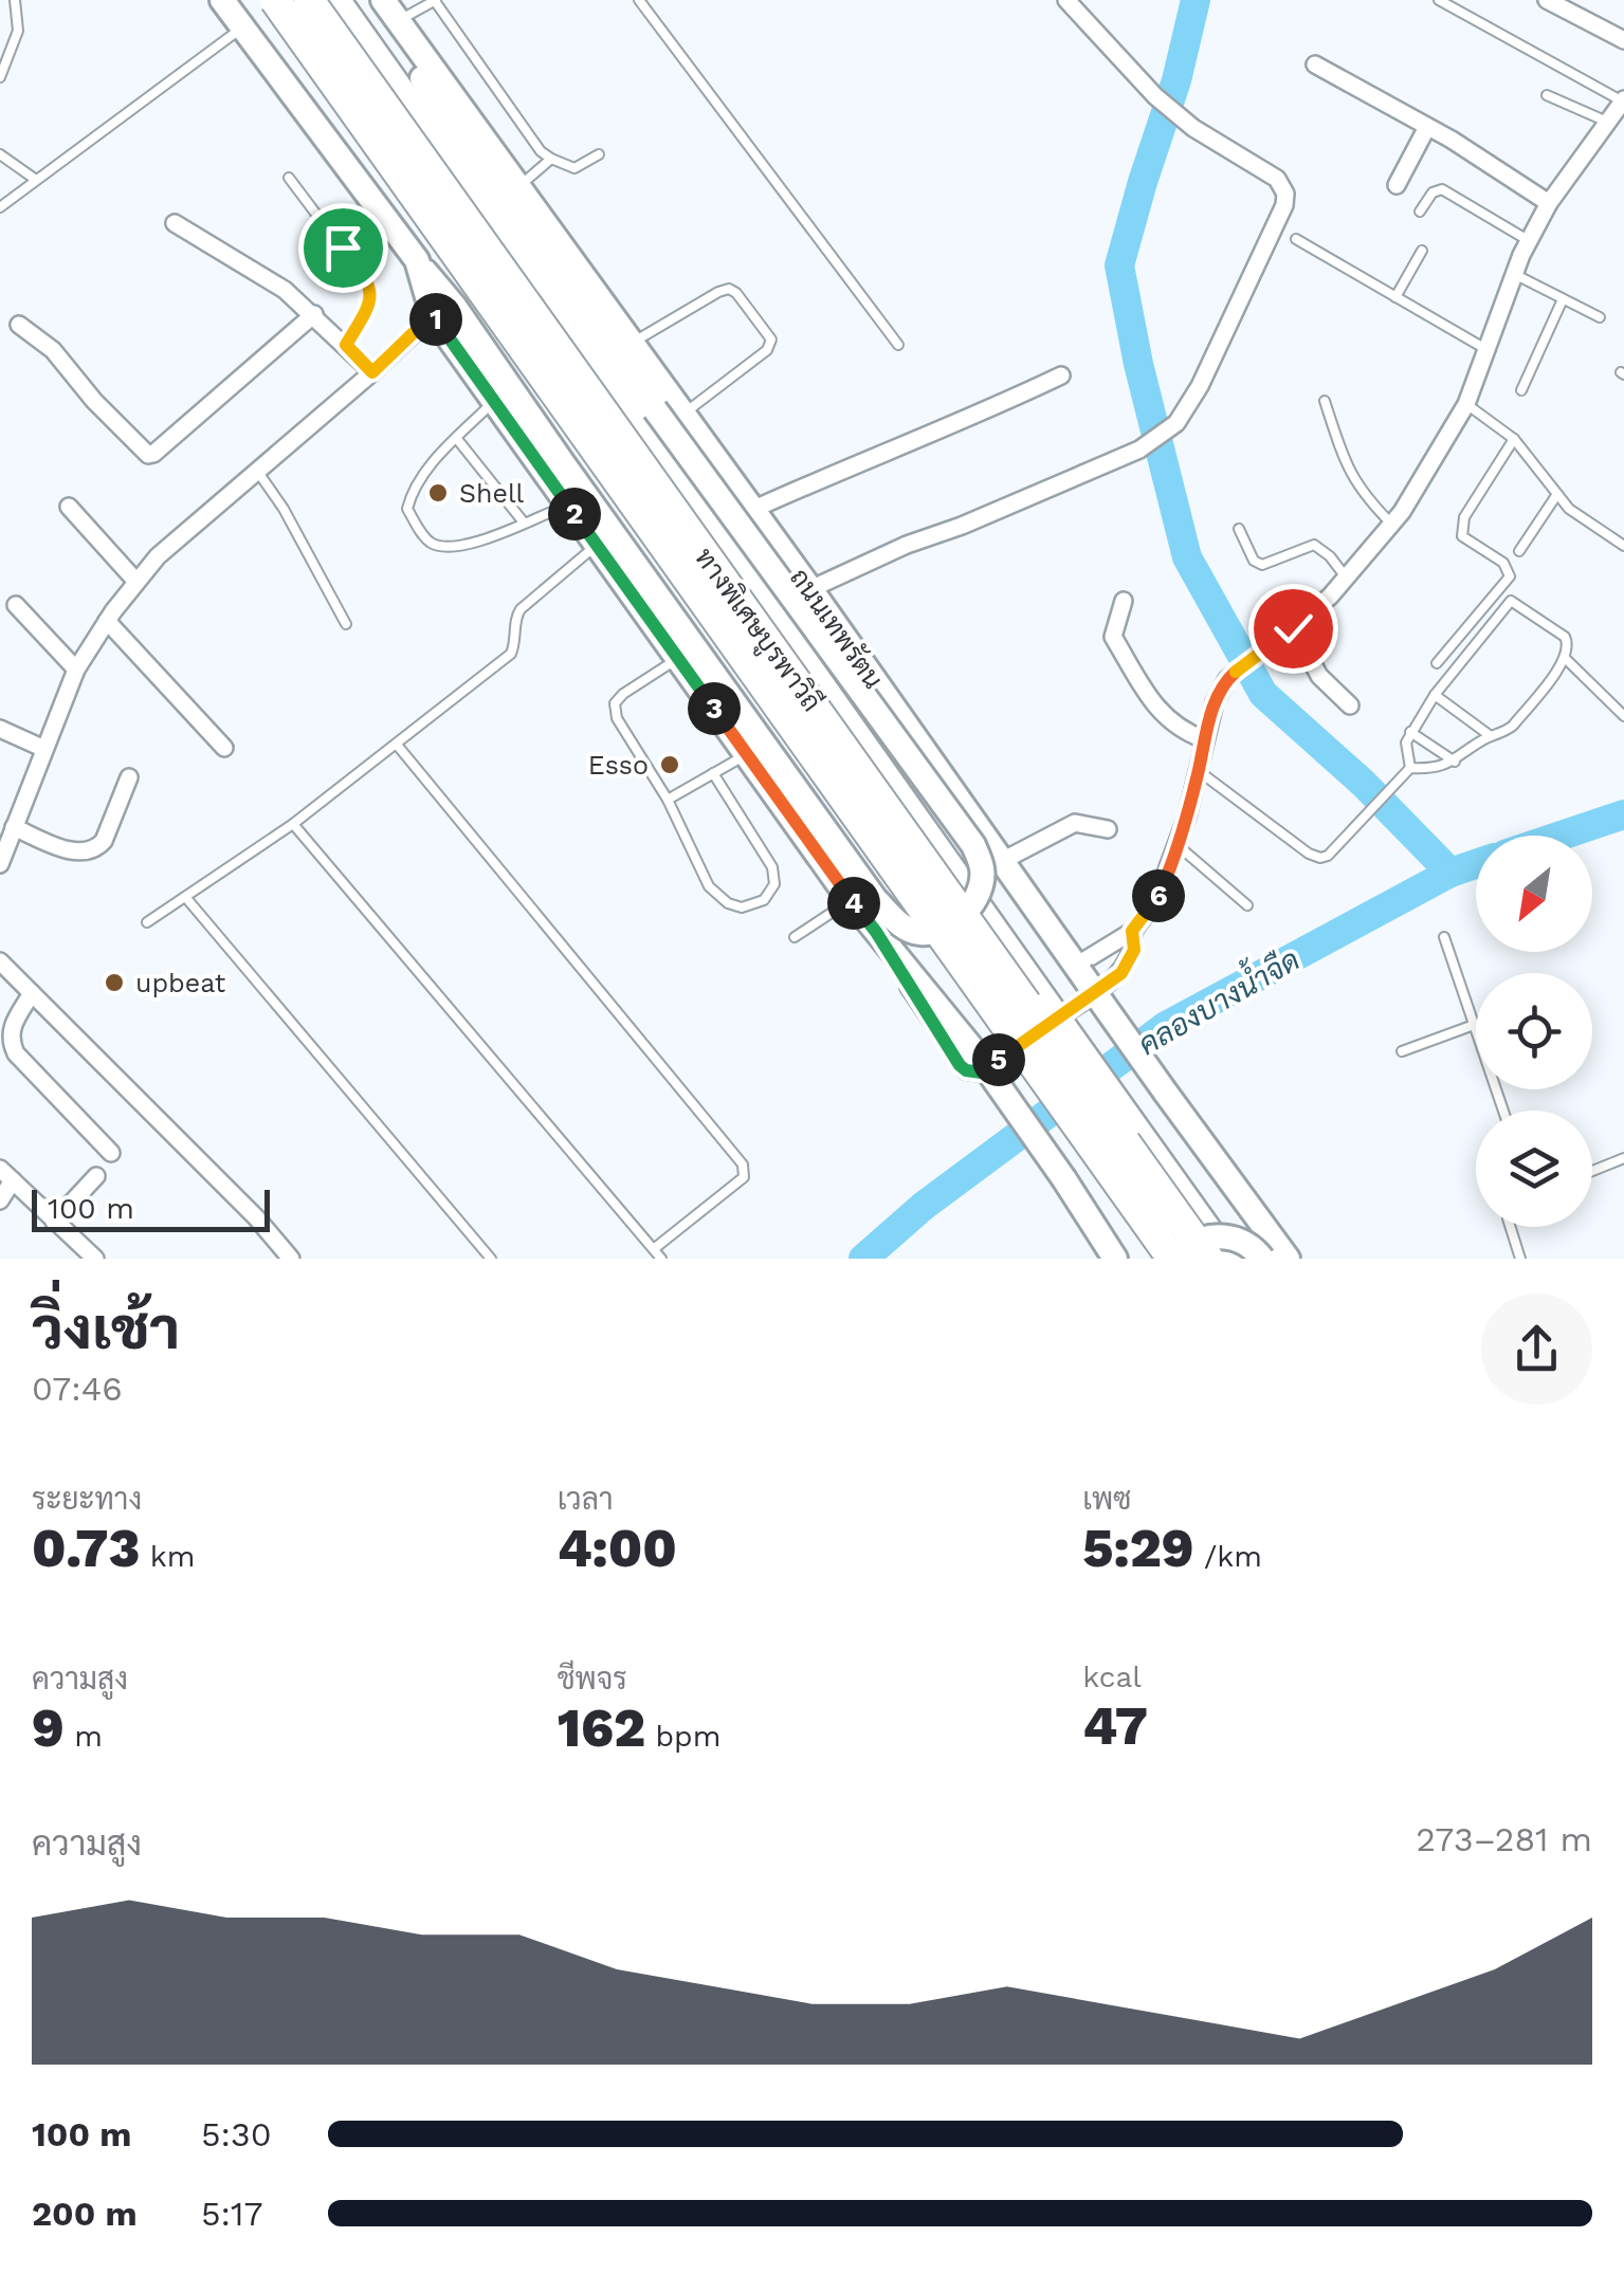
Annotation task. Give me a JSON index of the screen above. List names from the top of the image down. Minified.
{"streets":{"highway":["ถนนเทพรัตน","ทางพิเศษบูรพาวิถี"]},"water":["คลองบางน้ำจืด"],"places":["Shell","Esso","upbeat"],"scale_bar":"100 m","north":"bottom left","page":{"pins":["1","2","3","6","4","5"],"scale":"100 m","heading":["วิ่งเช้า","07:46"],"stats":[["ระยะทาง","0.73 km"],["เวลา","4:00"],["เพซ","5:29 /km"],["ความสูง","9 m"],["ชีพจร","162 bpm"],["kcal","47"]],"chart":["ความสูง","273–281 m"],"list":[{"name":"100 m","note":"5:30"},{"name":"200 m","note":"5:17"}]}}
